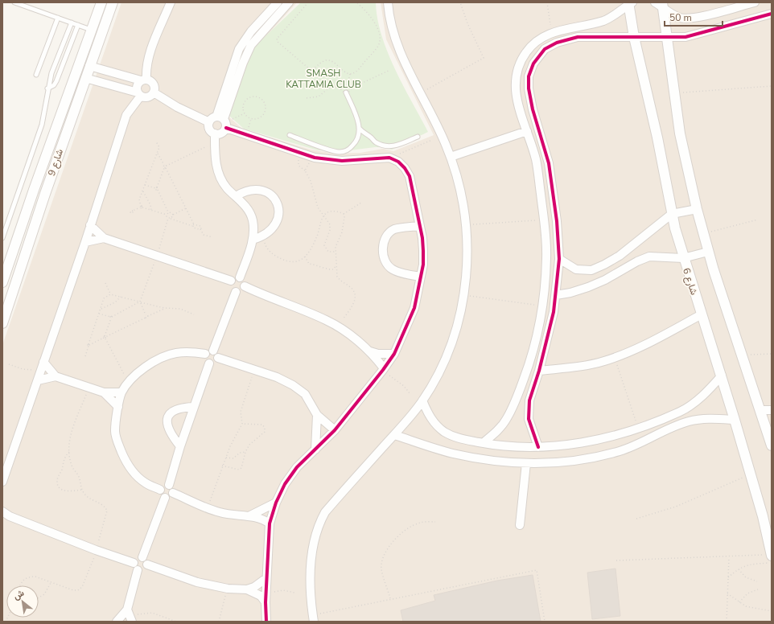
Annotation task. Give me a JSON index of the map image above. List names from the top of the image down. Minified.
{"streets":{"street":["شارع 9","شارع 6"]},"parks":["SMASH KATTAMIA CLUB"],"scale_bar":"50 m","north":"top left"}
